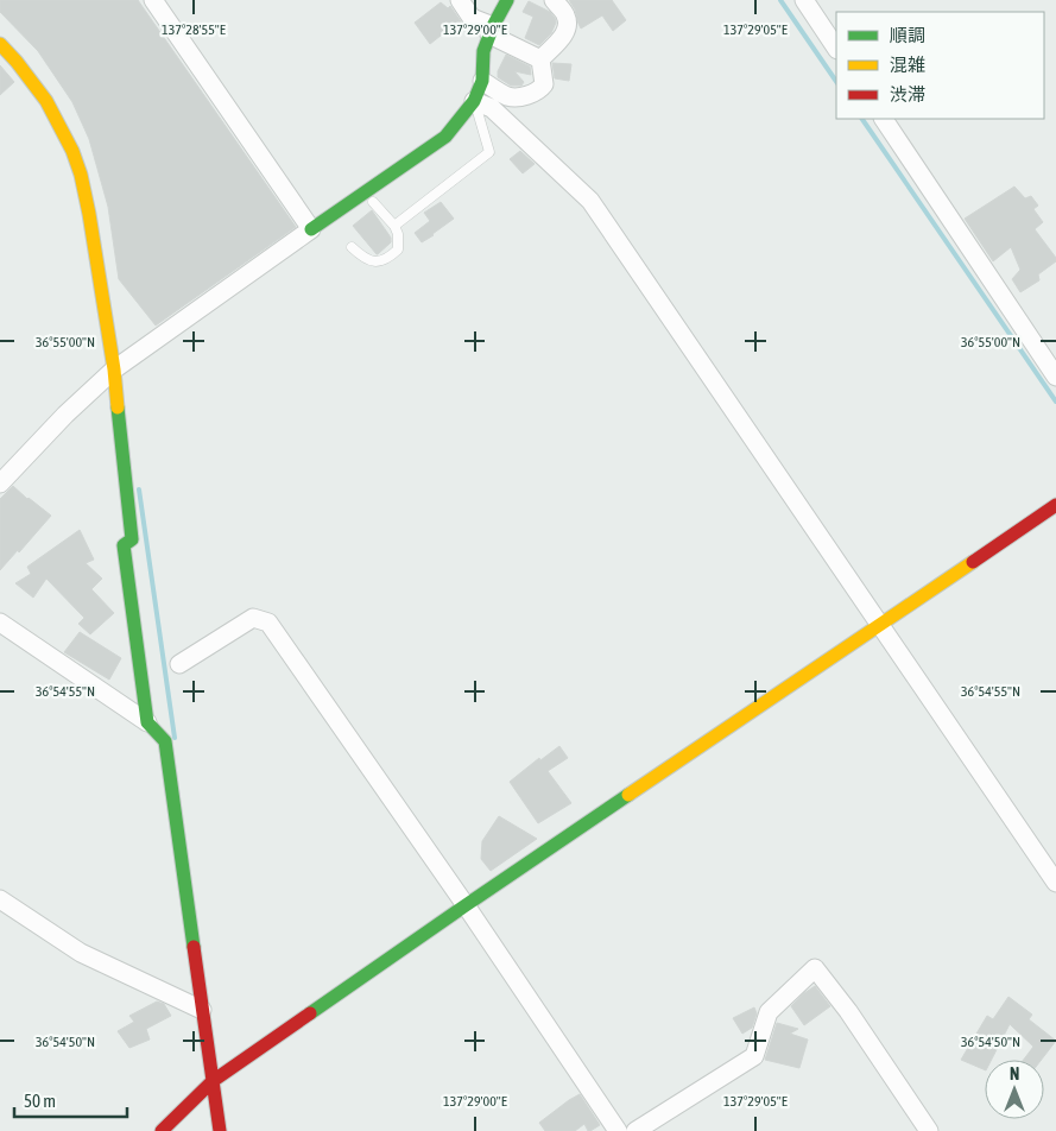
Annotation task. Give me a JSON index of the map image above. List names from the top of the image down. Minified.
{"legend":["順調","混雑","渋滞"],"scale_bar":"50 m","north":"top","coordinates":["137°28'55\"E","137°29'00\"E","137°29'05\"E","36°55'00\"N","36°54'55\"N","36°54'50\"N"]}
